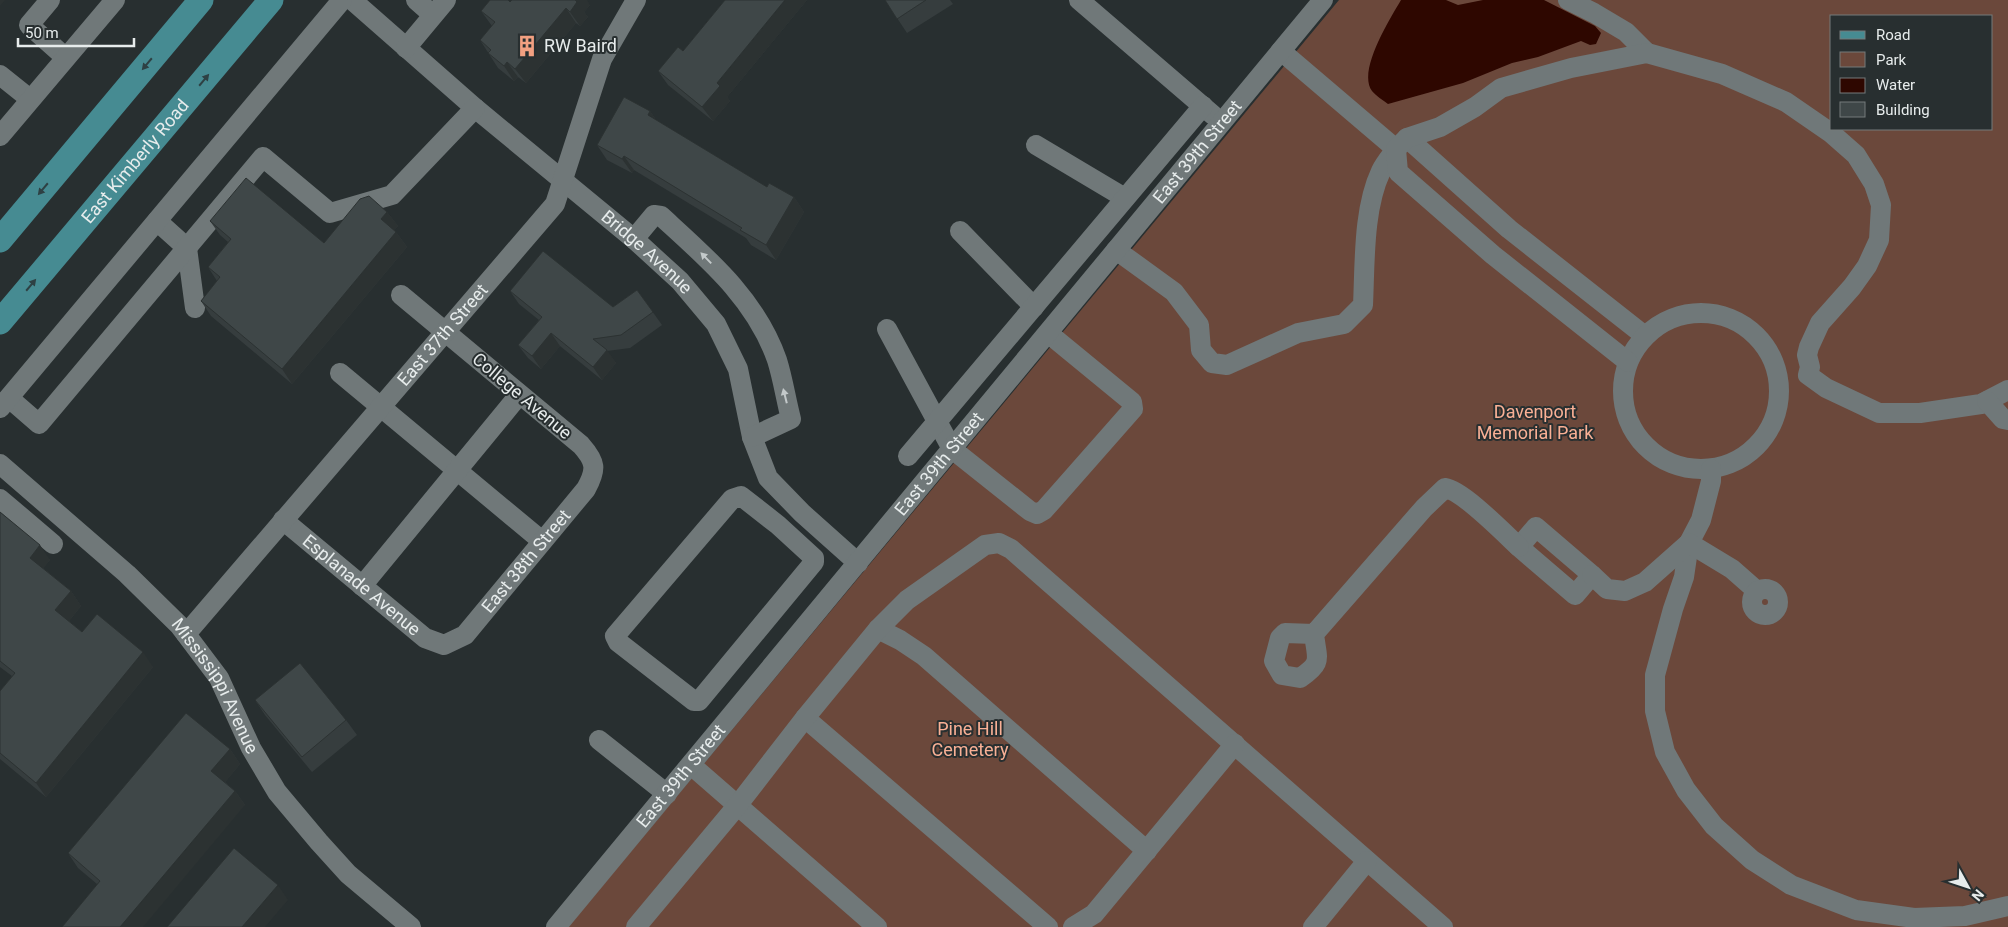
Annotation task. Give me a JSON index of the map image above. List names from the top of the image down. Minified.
{"streets":{"main road":["East Kimberly Road"],"street":["East 39th Street","Bridge Avenue","East 37th Street","College Avenue","East 38th Street","Esplanade Avenue","Mississippi Avenue"]},"crossings":[["East 39th Street","Bridge Avenue"],["Bridge Avenue","East 37th Street"],["East 37th Street","College Avenue"],["East 37th Street","Esplanade Avenue"],["East 37th Street","Mississippi Avenue"],["College Avenue","East 38th Street"],["East 38th Street","Esplanade Avenue"]],"parks":["Davenport Memorial Park","Pine Hill Cemetery"],"places":{"building":["RW Baird"]},"legend":["Road","Park","Water","Building"],"scale_bar":"50 m","north":"bottom right"}
